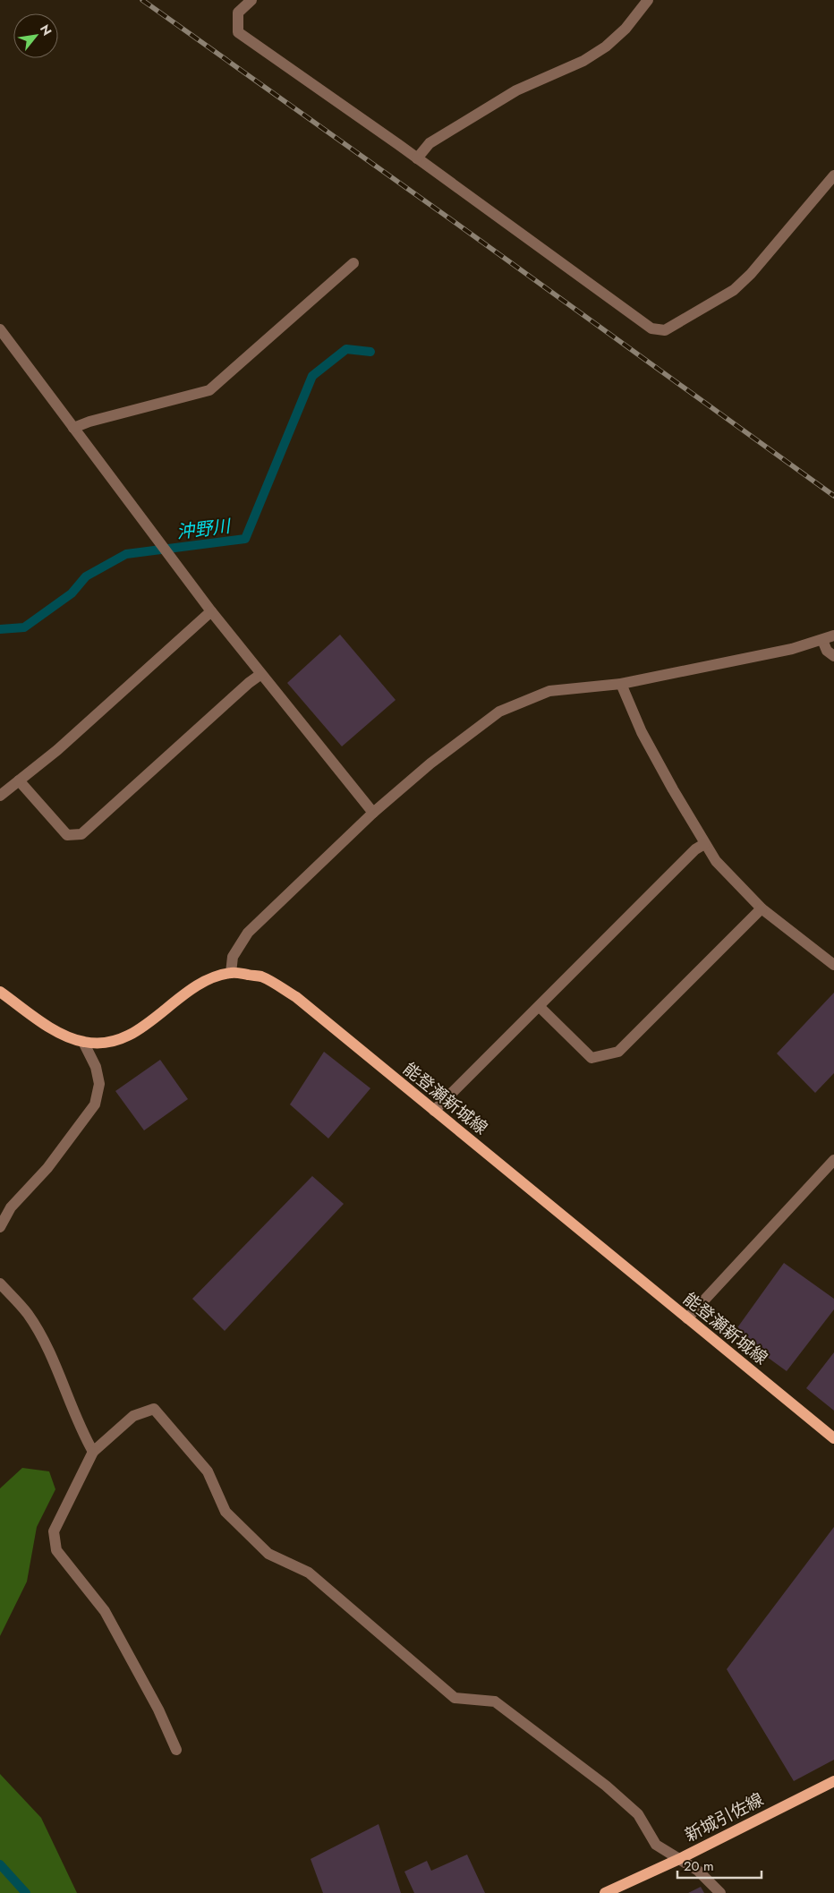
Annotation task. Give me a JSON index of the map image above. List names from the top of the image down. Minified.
{"streets":{"main road":["能登瀬新城線","新城引佐線"]},"water":["沖野川"],"scale_bar":"20 m","north":"top right"}
